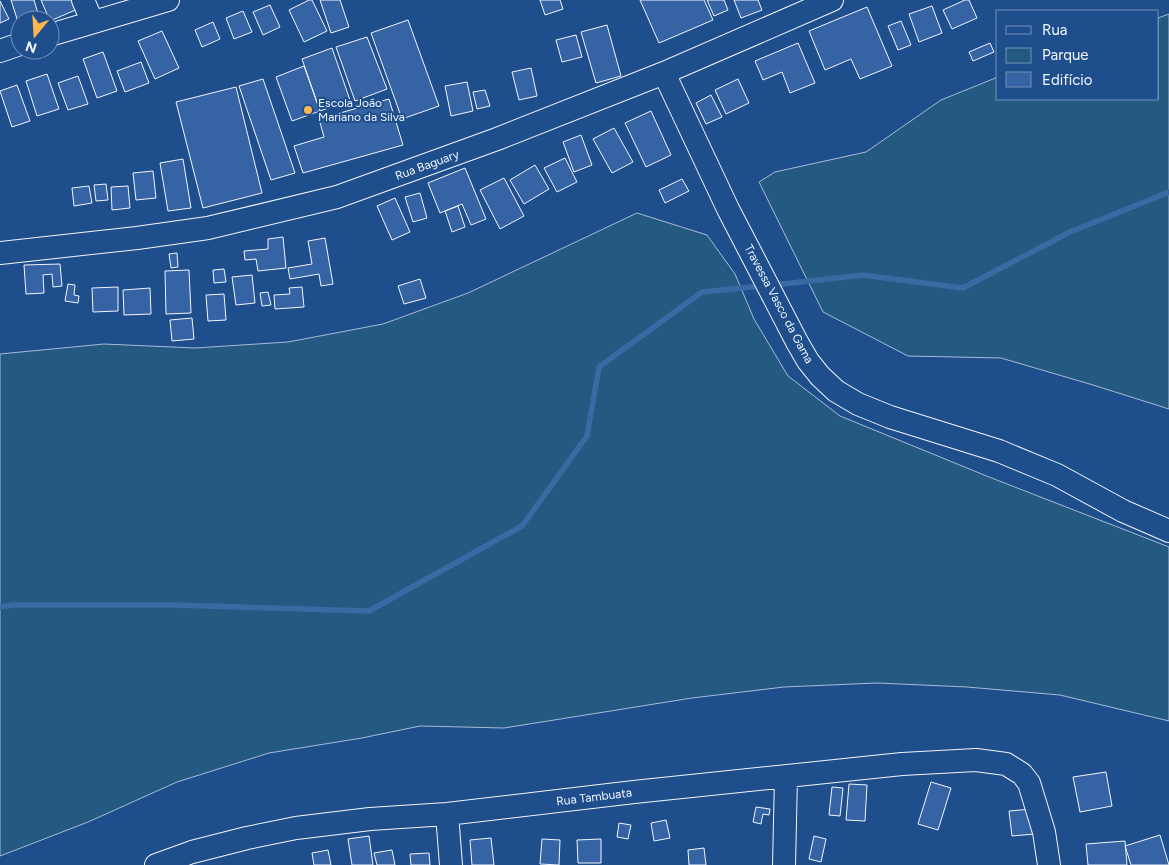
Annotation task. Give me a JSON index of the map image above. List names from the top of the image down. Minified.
{"streets":{"street":["Rua Baguary","Travessa Vasco da Gama","Rua Tambuata"]},"crossings":[["Rua Baguary","Travessa Vasco da Gama"]],"places":["Escola João Mariano da Silva"],"legend":["Rua","Parque","Edifício"],"north":"bottom"}
